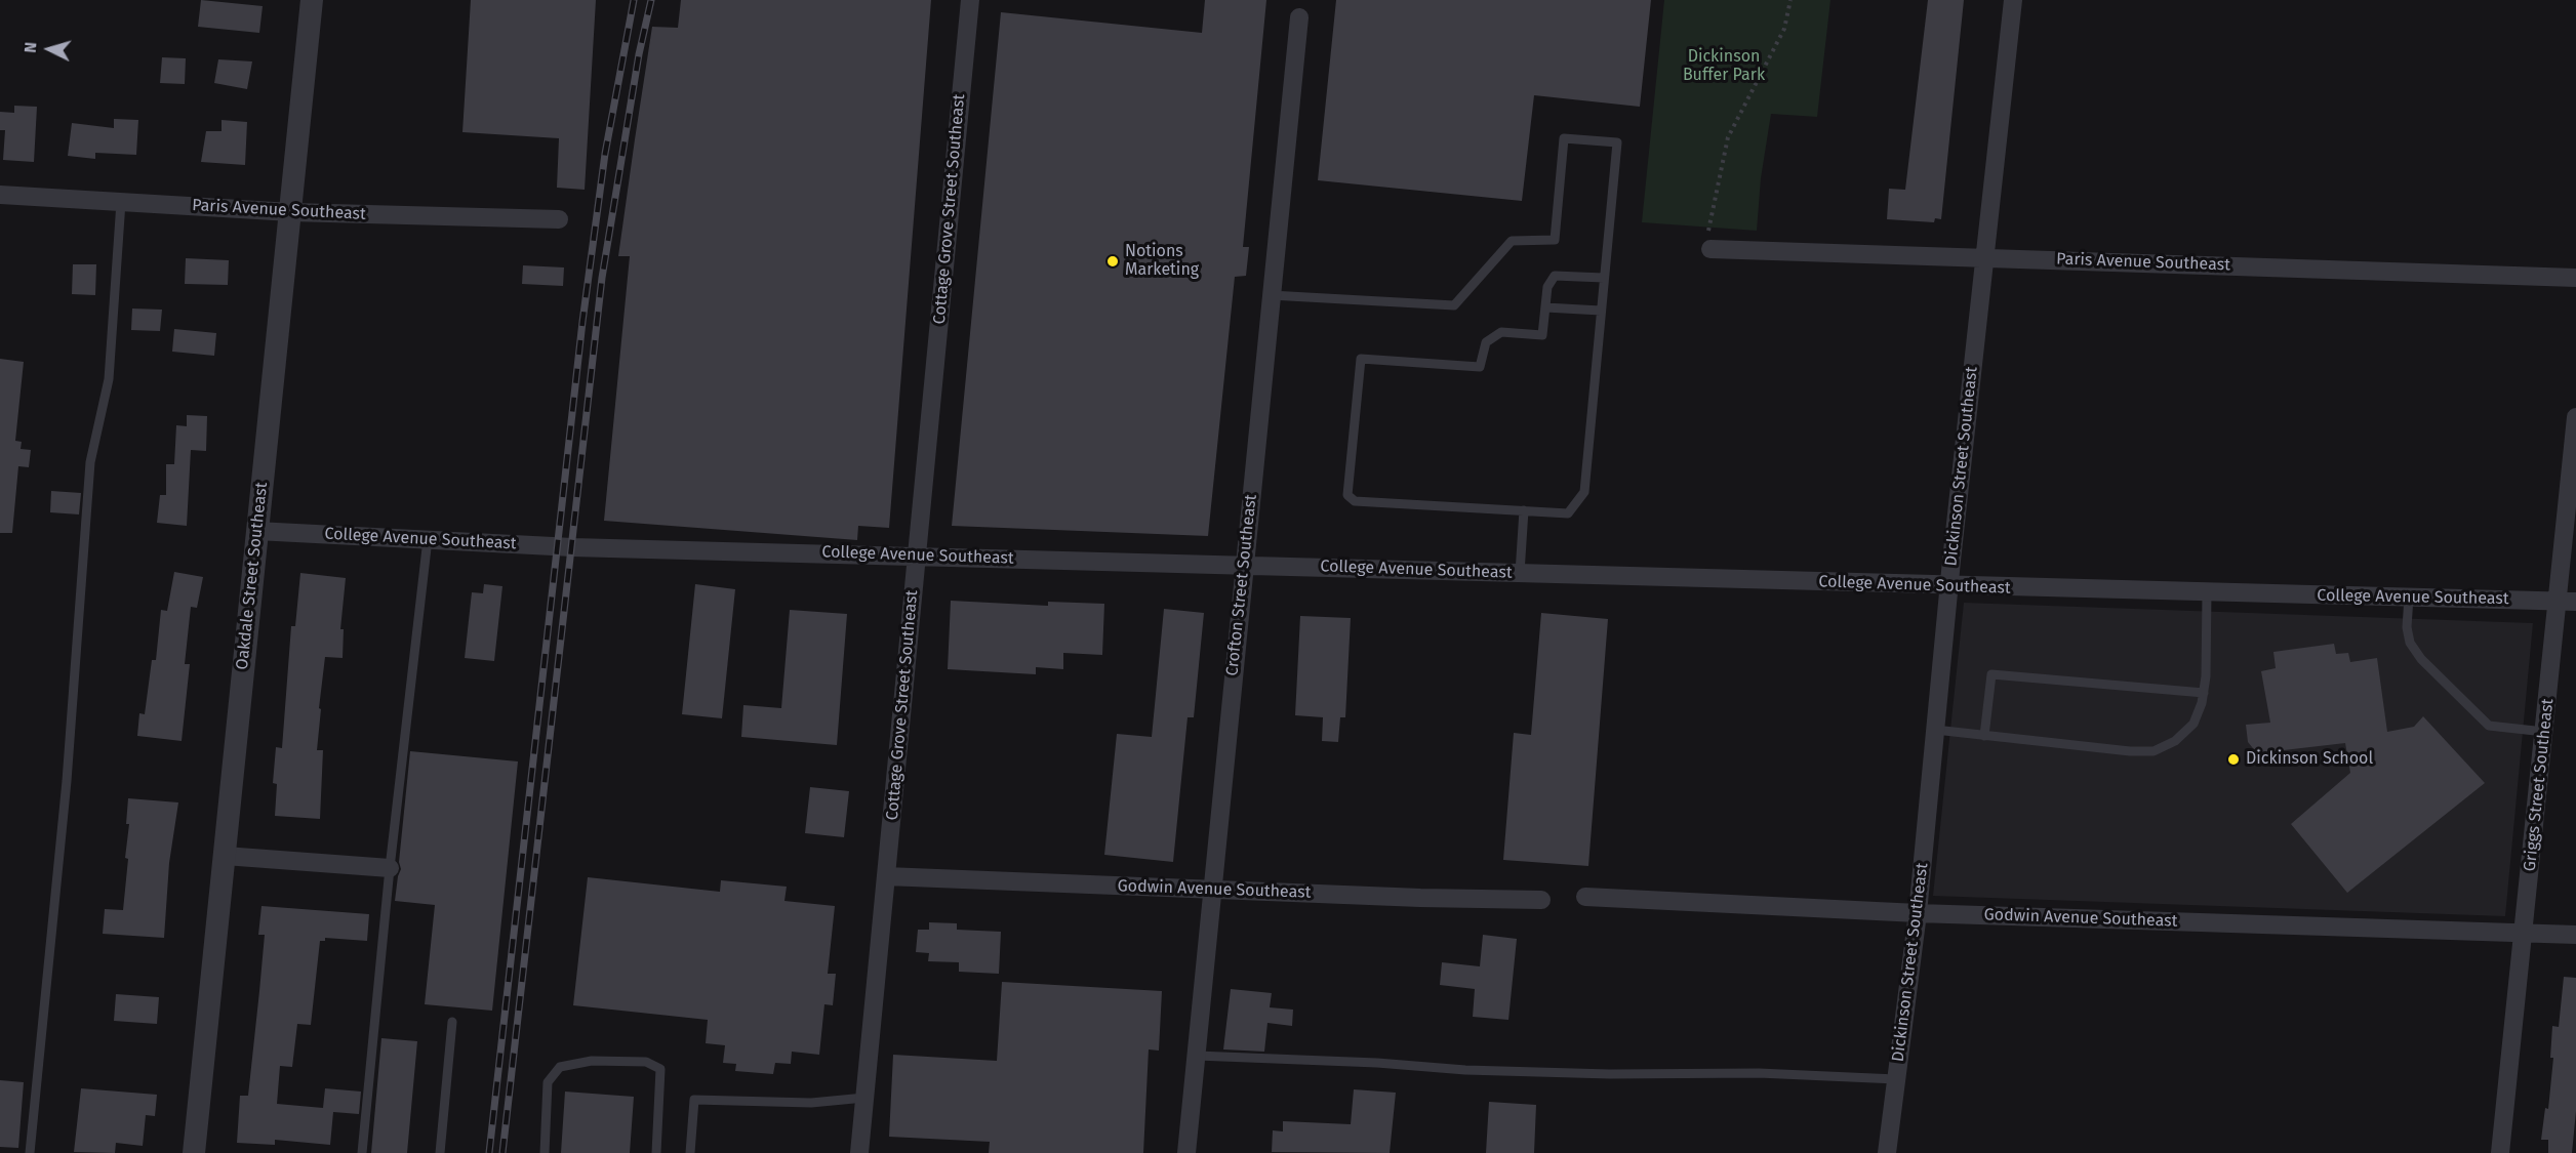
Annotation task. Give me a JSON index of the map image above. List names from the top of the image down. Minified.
{"streets":{"street":["Cottage Grove Street Southeast","Paris Avenue Southeast","Dickinson Street Southeast","College Avenue Southeast","Oakdale Street Southeast","Crofton Street Southeast","Griggs Street Southeast","Godwin Avenue Southeast"]},"crossings":[["Cottage Grove Street Southeast","College Avenue Southeast"],["Cottage Grove Street Southeast","Godwin Avenue Southeast"],["Paris Avenue Southeast","Dickinson Street Southeast"],["Paris Avenue Southeast","Oakdale Street Southeast"],["Dickinson Street Southeast","College Avenue Southeast"],["Dickinson Street Southeast","Godwin Avenue Southeast"],["College Avenue Southeast","Oakdale Street Southeast"],["College Avenue Southeast","Crofton Street Southeast"],["College Avenue Southeast","Griggs Street Southeast"],["Crofton Street Southeast","Godwin Avenue Southeast"],["Griggs Street Southeast","Godwin Avenue Southeast"]],"parks":["Dickinson Buffer Park"],"places":["Notions Marketing","Dickinson School"],"north":"left"}
